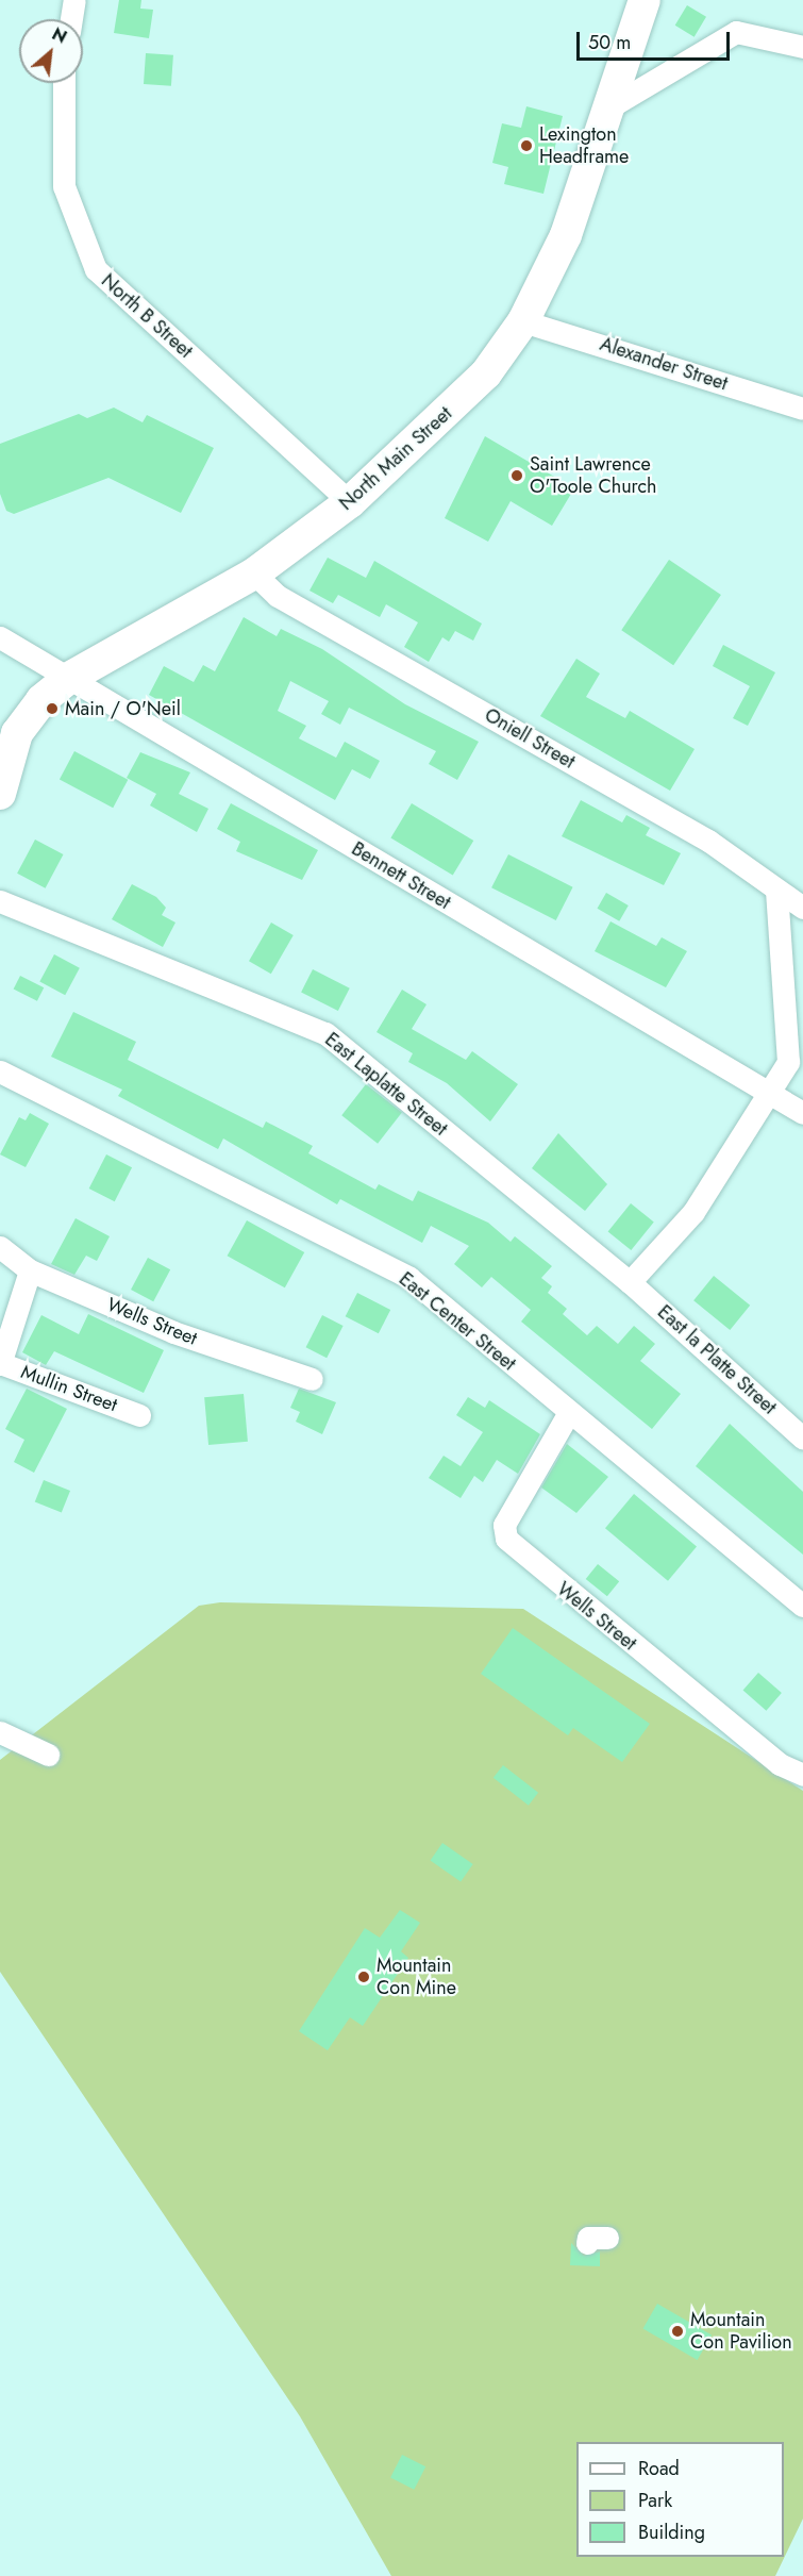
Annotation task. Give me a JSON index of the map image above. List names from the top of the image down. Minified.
{"streets":{"main road":["North Main Street"],"street":["North B Street","Alexander Street","Oniell Street","Bennett Street","East Laplatte Street","Wells Street","East Center Street","East la Platte Street","Mullin Street"]},"crossings":[["North B Street","North Main Street"],["Alexander Street","North Main Street"],["North Main Street","Oniell Street"],["North Main Street","Bennett Street"],["East Laplatte Street","East la Platte Street"],["Wells Street","East Center Street"]],"places":["Lexington Headframe","Saint Lawrence O'Toole Church","Main / O'Neil","Mountain Con Mine","Mountain Con Pavilion"],"legend":["Road","Park","Building"],"scale_bar":"50 m","north":"top right"}
